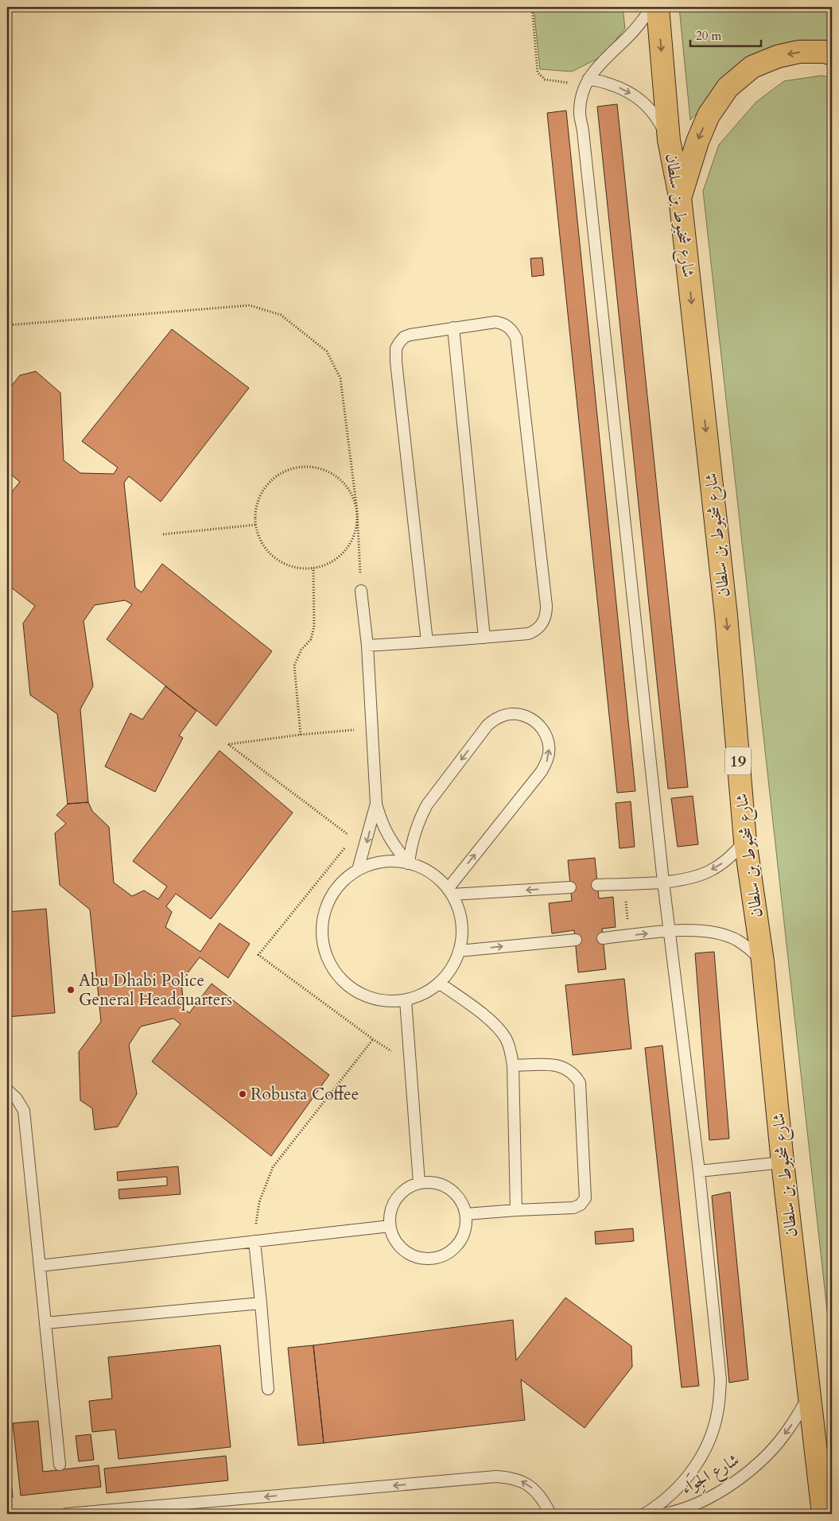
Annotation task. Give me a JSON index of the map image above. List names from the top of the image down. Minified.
{"streets":{"main road":["شارع شخبوط بن سلطان","19"],"lane":["شارع الجِوَاء"]},"crossings":[["شارع شخبوط بن سلطان","شارع الجِوَاء"]],"one_way":["شارع شخبوط بن سلطان","شارع الجِوَاء"],"places":["Abu Dhabi Police General Headquarters","Robusta Coffee"],"scale_bar":"20 m"}
